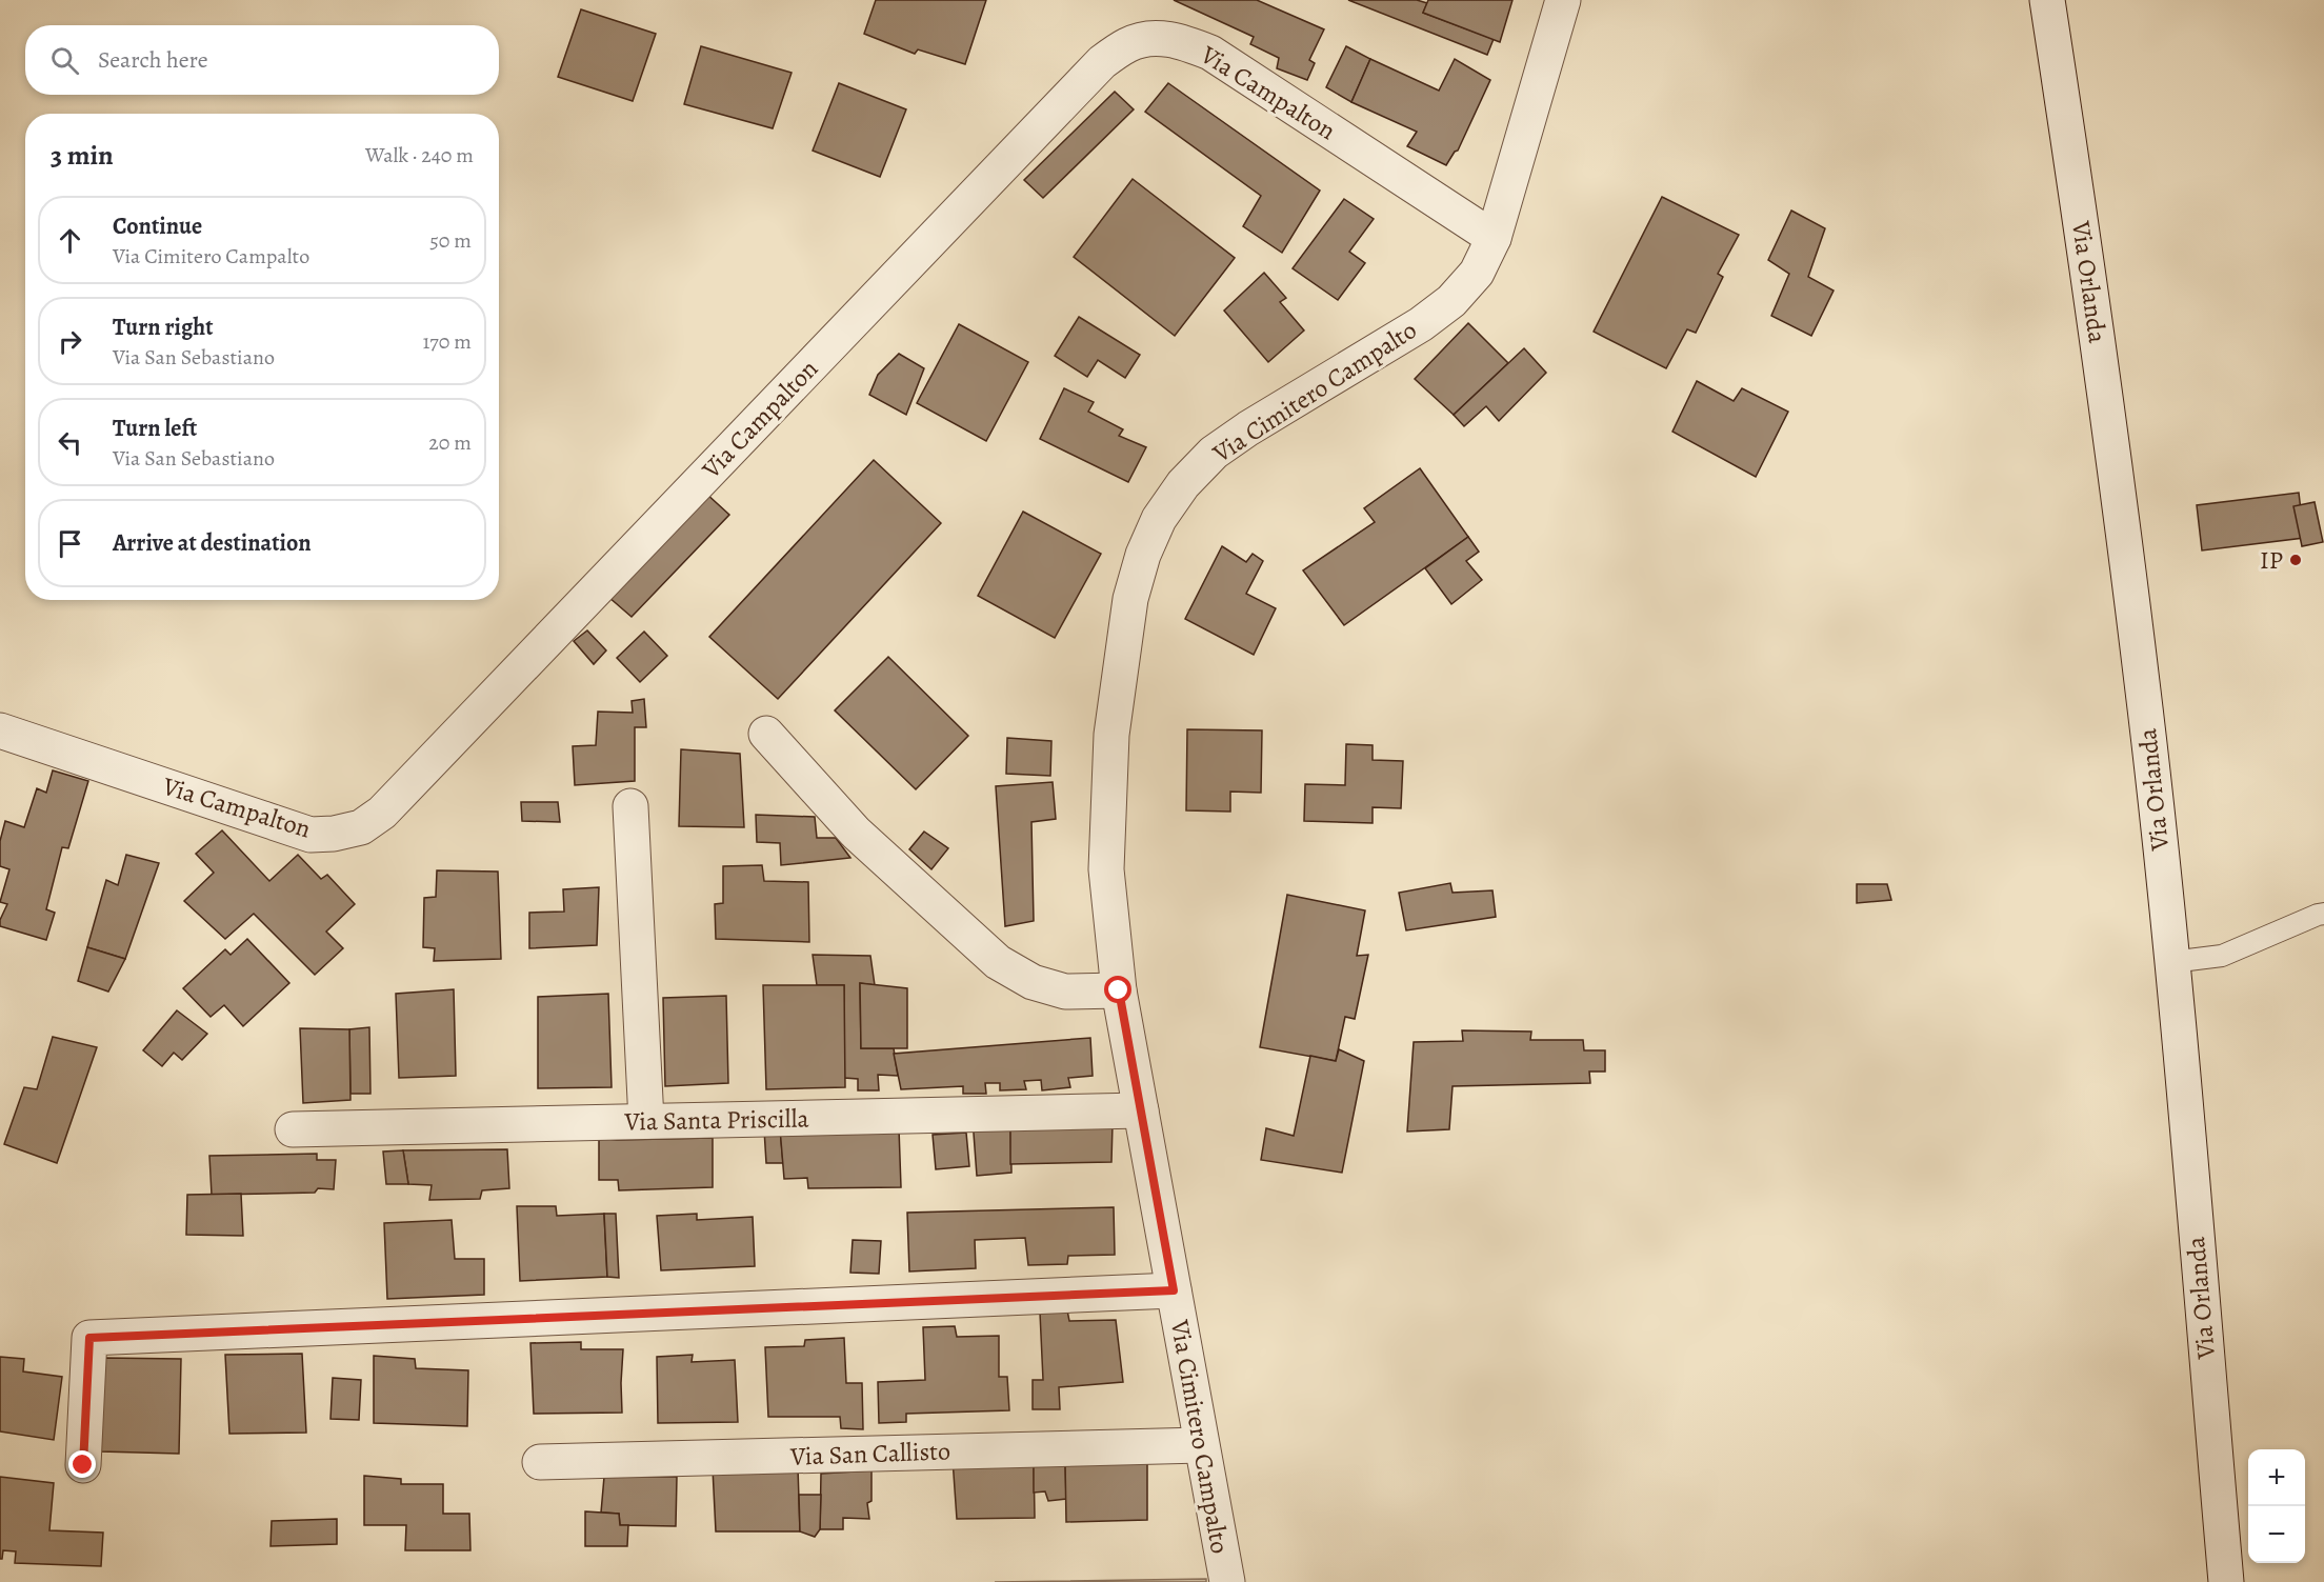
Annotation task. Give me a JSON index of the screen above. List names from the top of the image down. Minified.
{"streets":{"street":["Via Campalton","Via Orlanda","Via Cimitero Campalto","Via Santa Priscilla","Via San Callisto"]},"crossings":[["Via Campalton","Via Cimitero Campalto"],["Via Cimitero Campalto","Via Santa Priscilla"],["Via Cimitero Campalto","Via San Callisto"]],"places":["IP"],"page":{"search":"Search here","heading":["3 min","Walk · 240 m"],"list":[["Continue","Via Cimitero Campalto","50 m"],["Turn right","Via San Sebastiano","170 m"],["Turn left","Via San Sebastiano","20 m"],"Arrive at destination"],"map_buttons":["+","−"]}}
